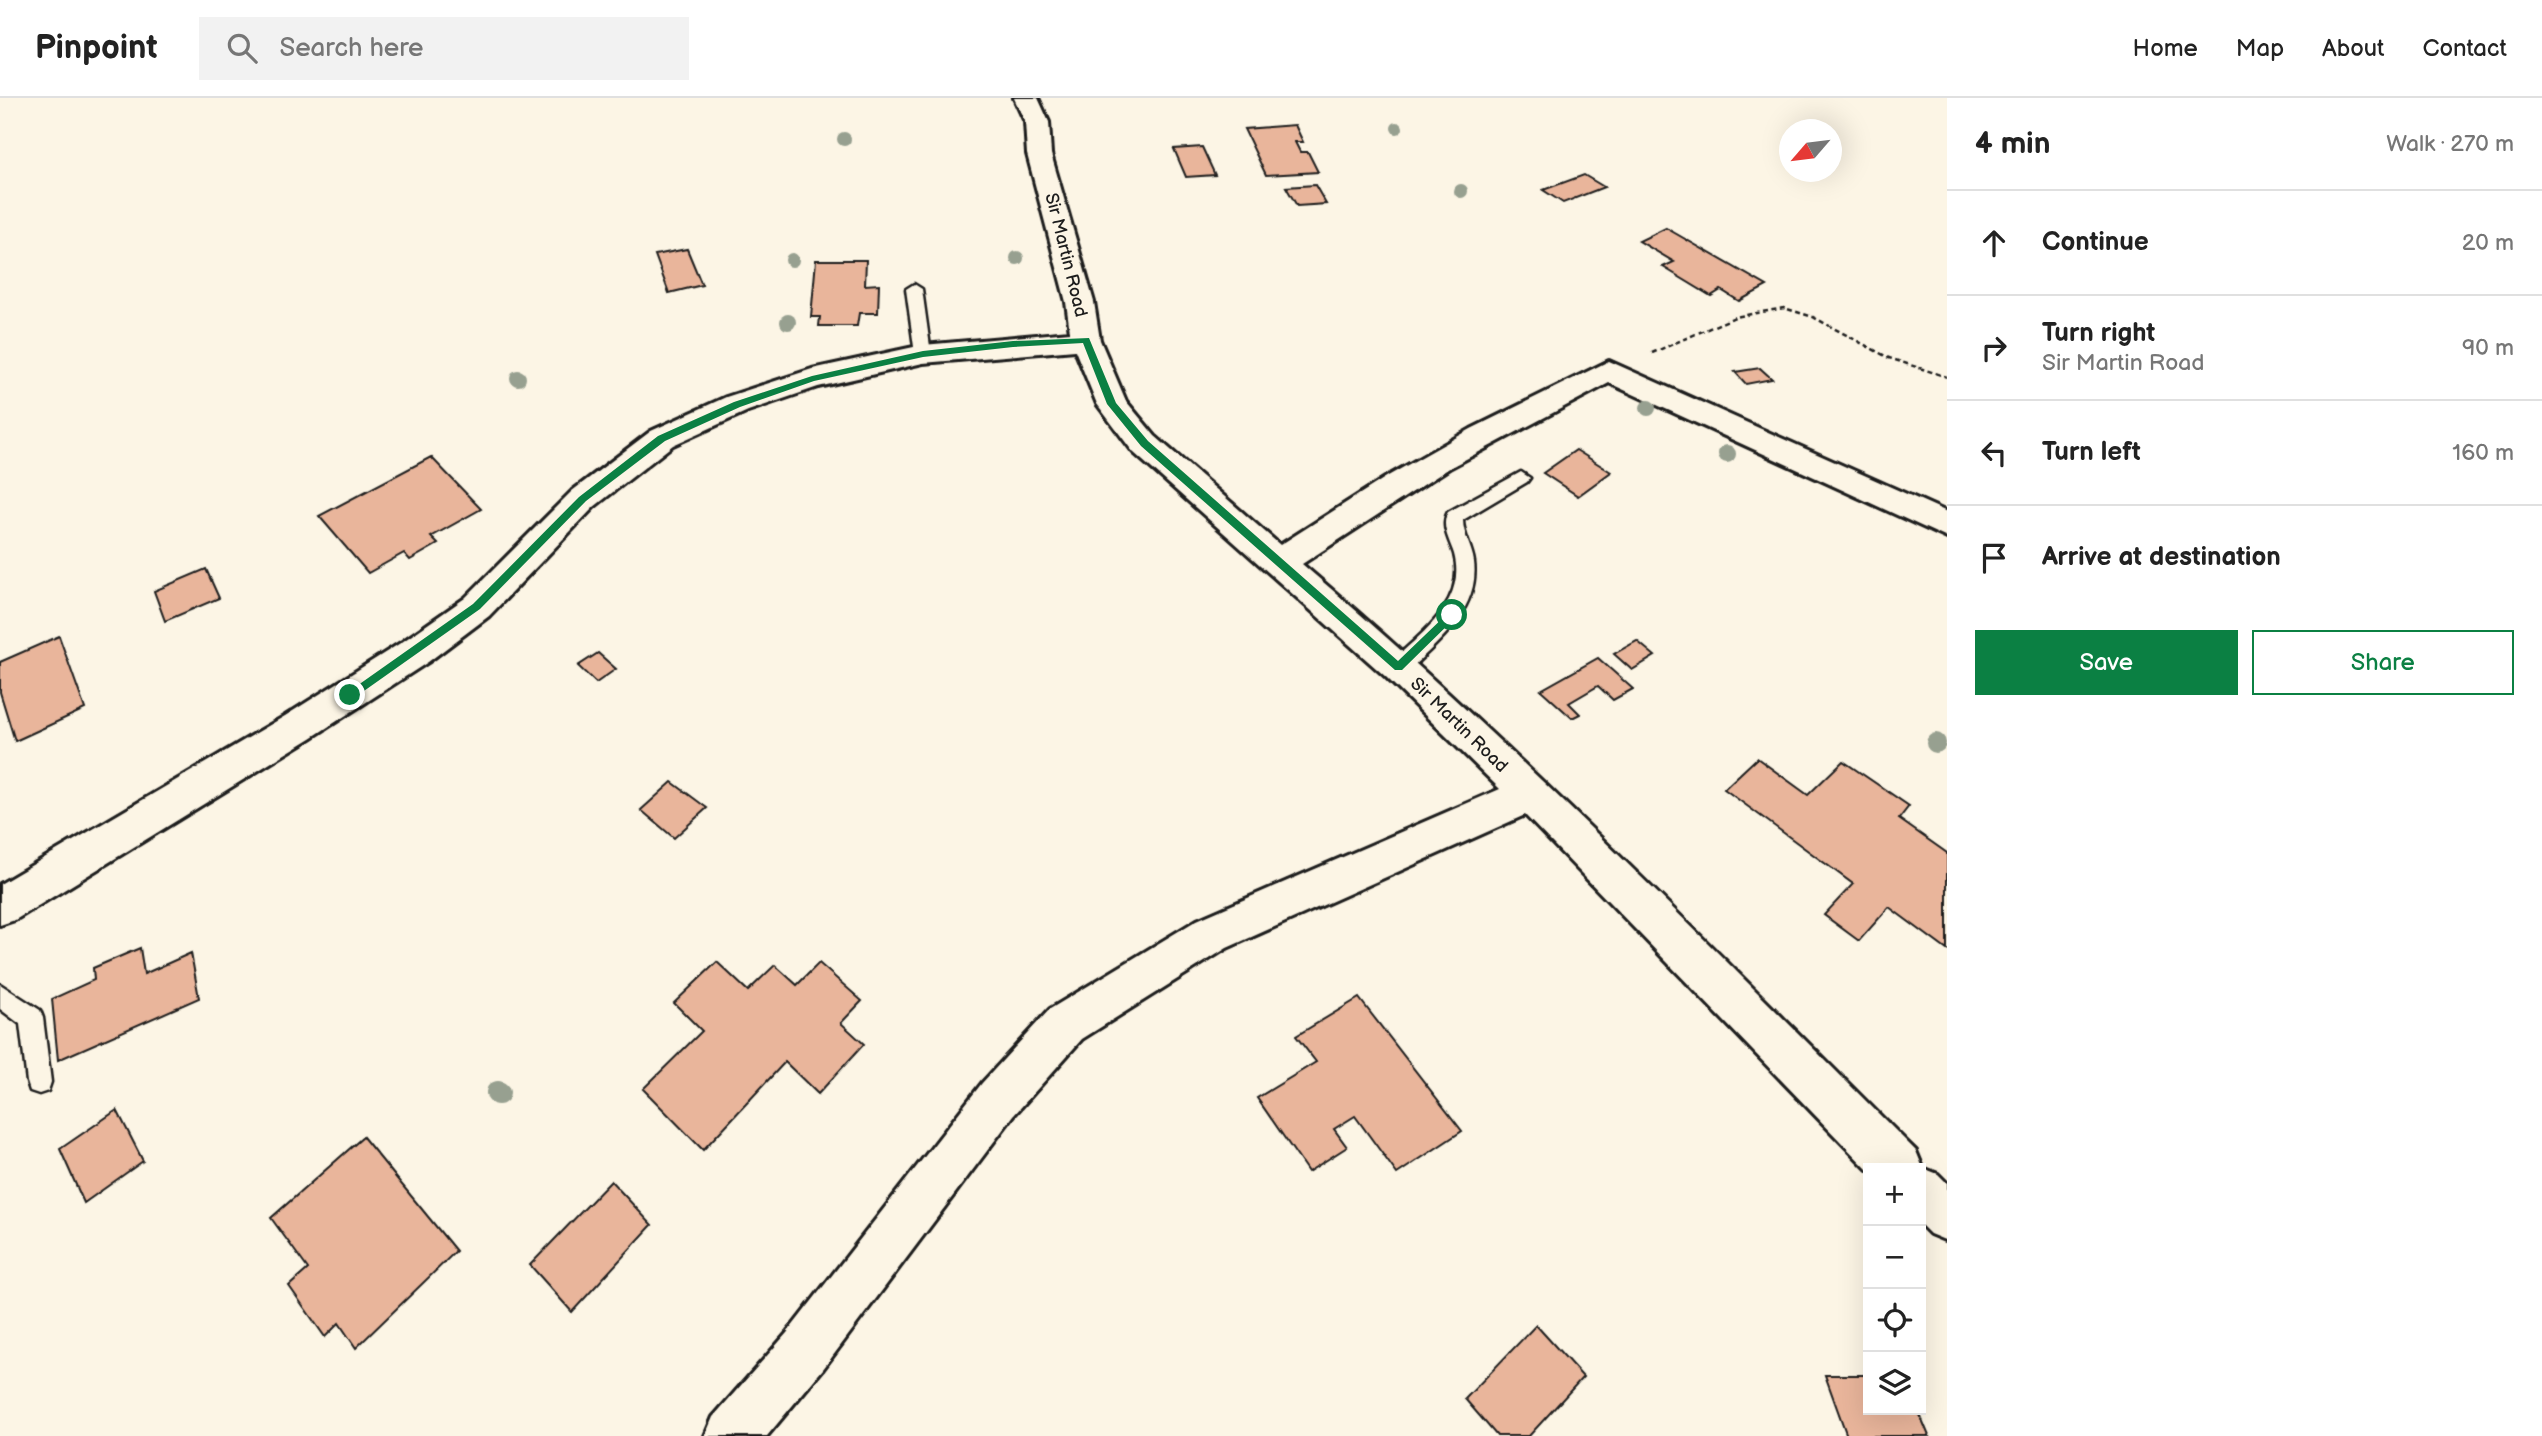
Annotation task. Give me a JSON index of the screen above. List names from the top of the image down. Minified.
{"streets":{"street":["Sir Martin Road"]},"north":"bottom left","page":{"header":"Pinpoint","search":"Search here","nav":["Home","Map","About","Contact"],"heading":["4 min","Walk · 270 m"],"list":[["Continue","20 m"],["Turn right","Sir Martin Road","90 m"],["Turn left","160 m"],"Arrive at destination"],"buttons":["Save","Share"],"map_buttons":["+","−"]}}
